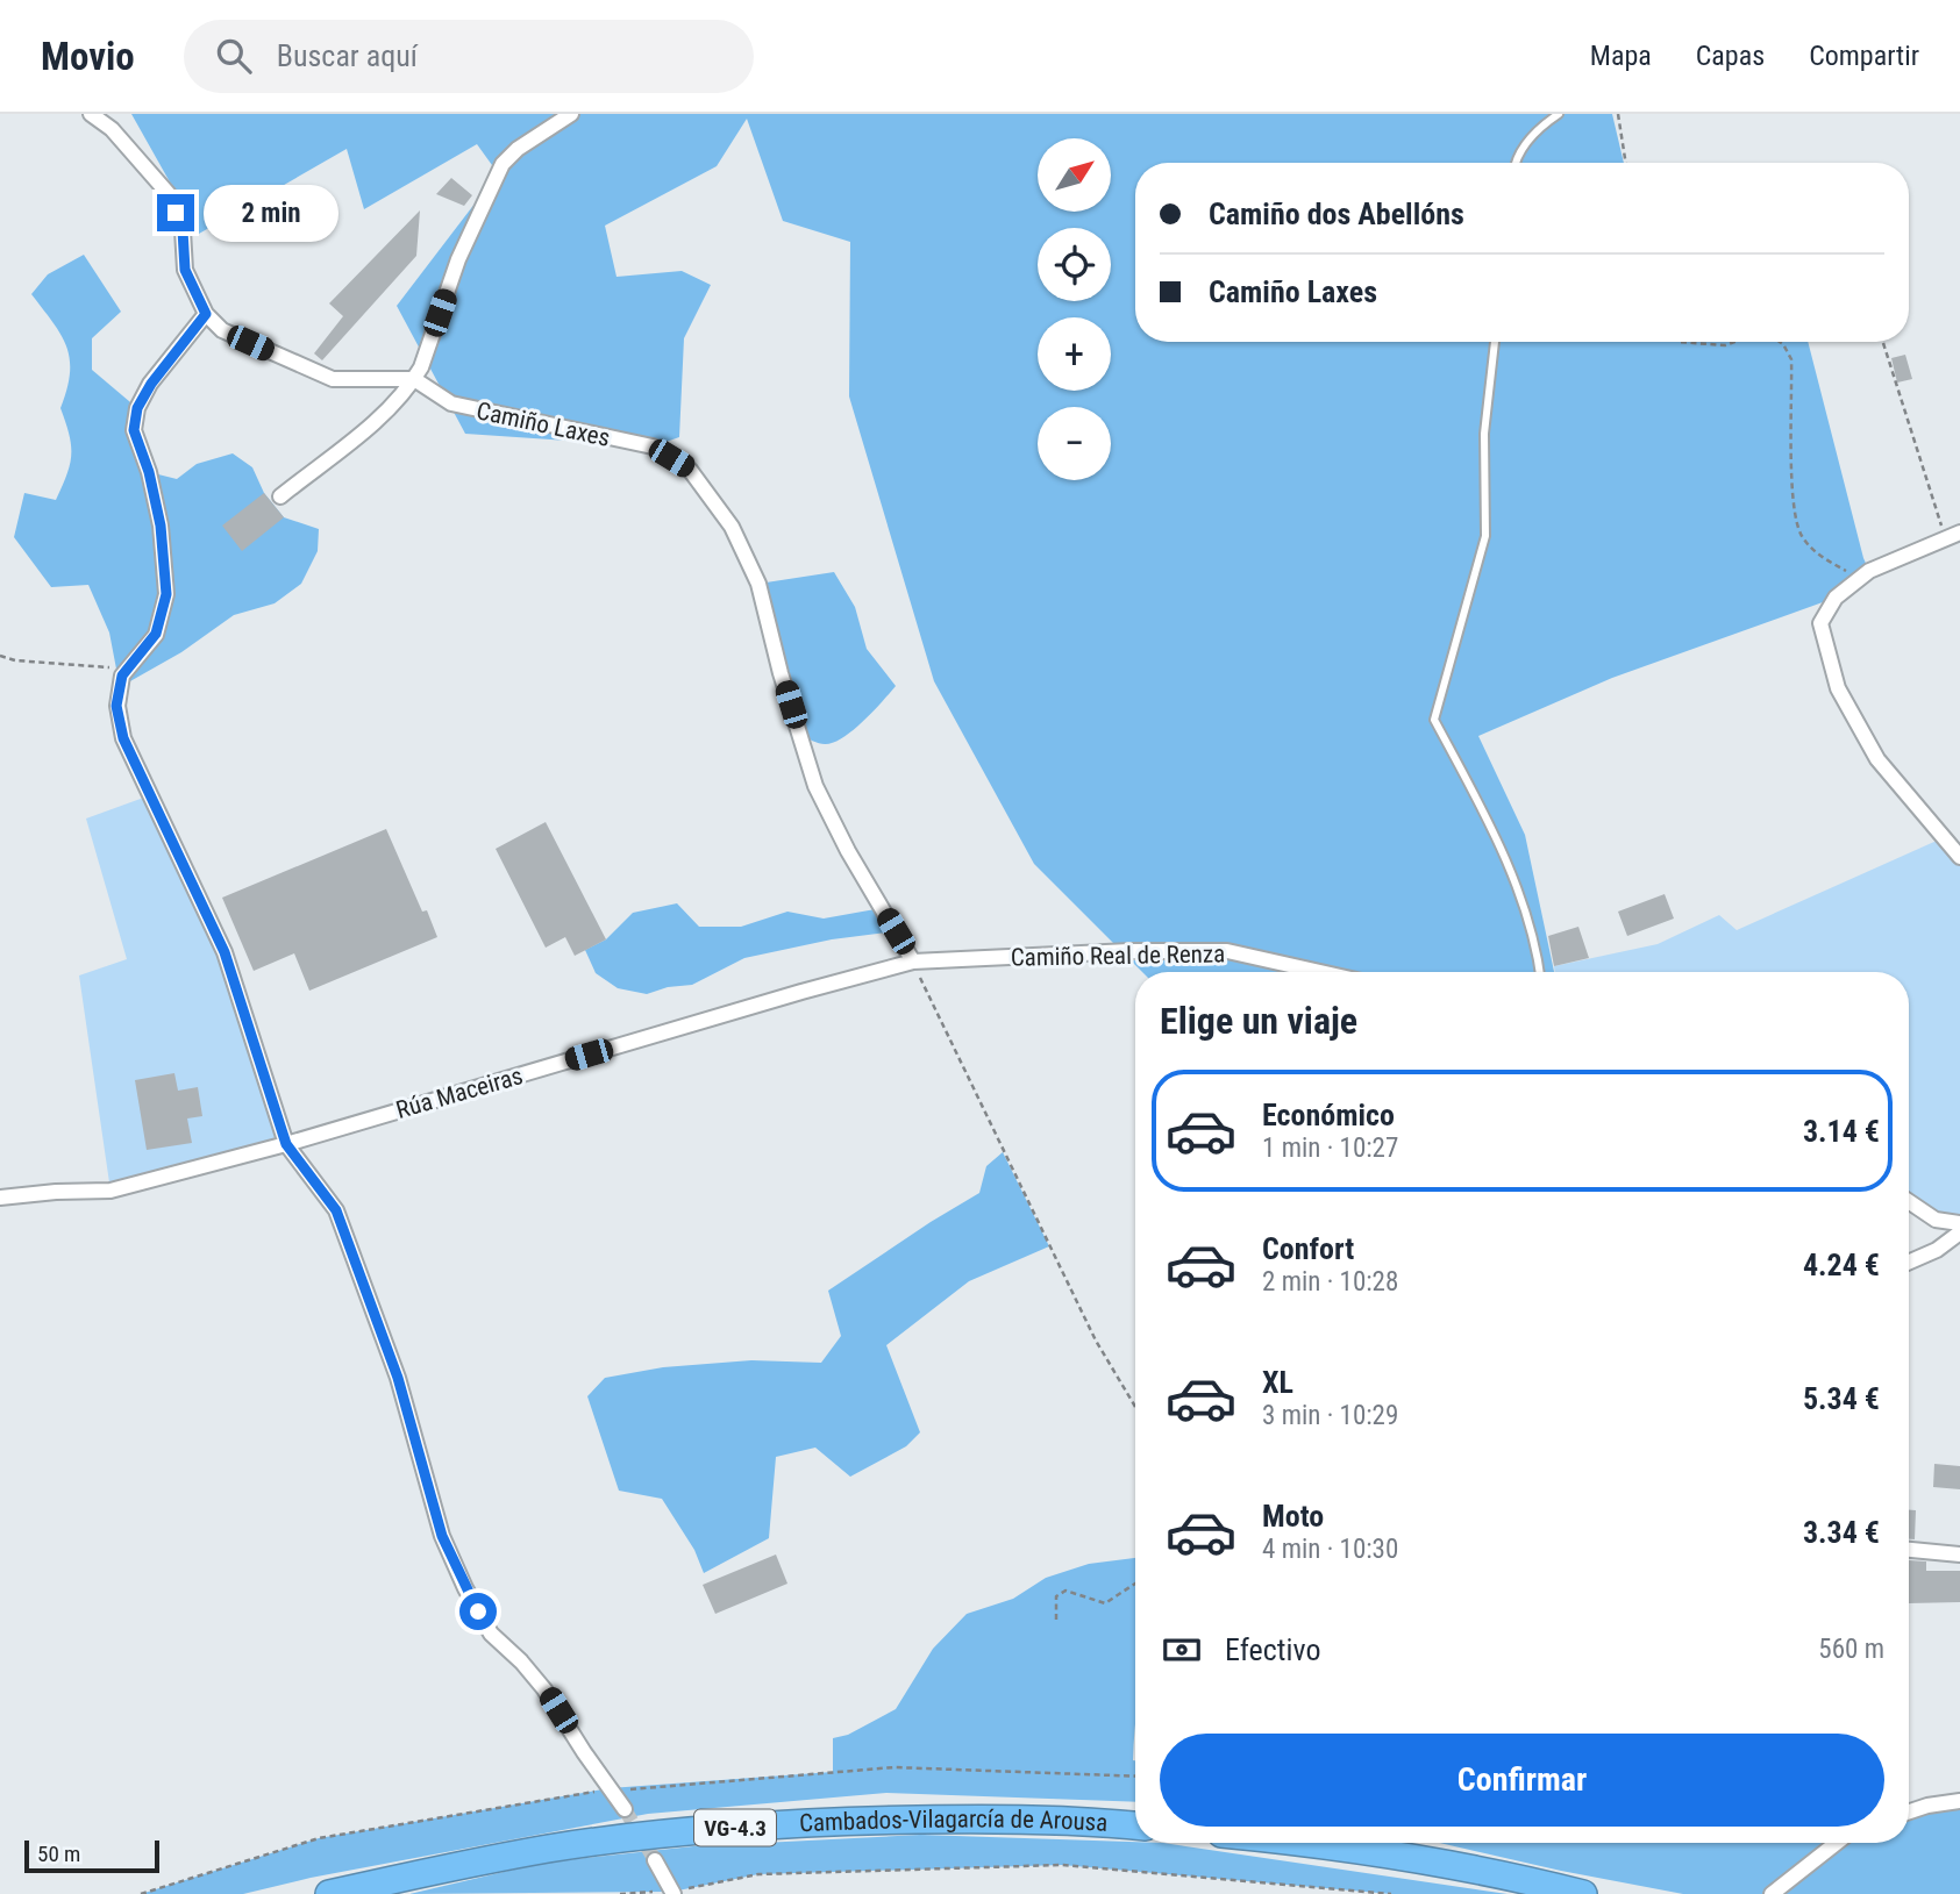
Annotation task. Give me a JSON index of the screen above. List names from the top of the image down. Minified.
{"streets":{"highway":["Cambados-Vilagarcía de Arousa","VG-4.3"],"street":["Camiño Laxes","Camiño Real de Renza","Rúa Maceiras"]},"crossings":[["Camiño Laxes","Camiño Real de Renza"],["Camiño Laxes","Rúa Maceiras"],["Camiño Real de Renza","Rúa Maceiras"]],"scale_bar":"50 m","north":"top right","page":{"header":"Movio","search":"Buscar aquí","nav":["Mapa","Capas","Compartir"],"map_buttons":["+","−"],"banner":["Camiño dos Abellóns","Camiño Laxes"],"bubble":"2 min","heading":"Elige un viaje","list":[{"name":"Económico","note":"1 min · 10:27","value":"3.14 €"},{"name":"Confort","note":"2 min · 10:28","value":"4.24 €"},{"name":"XL","note":"3 min · 10:29","value":"5.34 €"},{"name":"Moto","note":"4 min · 10:30","value":"3.34 €"}],"pay":["Efectivo","560 m"],"buttons":"Confirmar","scale":"50 m"}}
